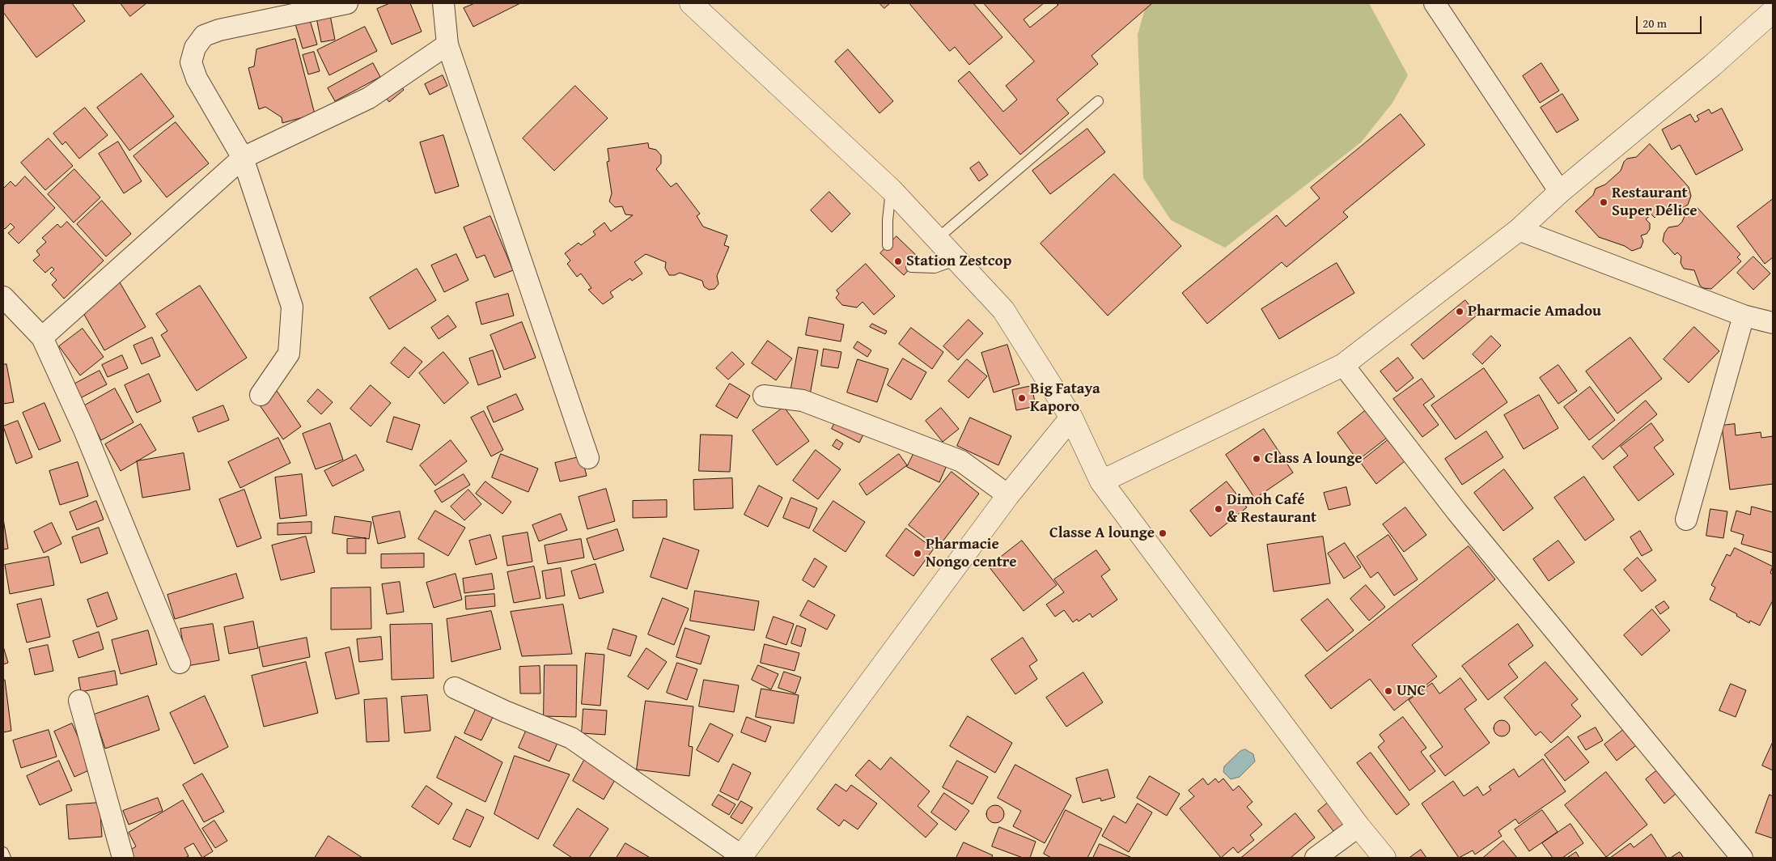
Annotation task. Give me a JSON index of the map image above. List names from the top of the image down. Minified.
{"places":["Restaurant Super Délice","Station Zestcop","Pharmacie Amadou","Big Fataya Kaporo","Class A lounge","Dimoh Café & Restaurant","Classe A lounge","Pharmacie Nongo centre","UNC"],"scale_bar":"20 m"}
